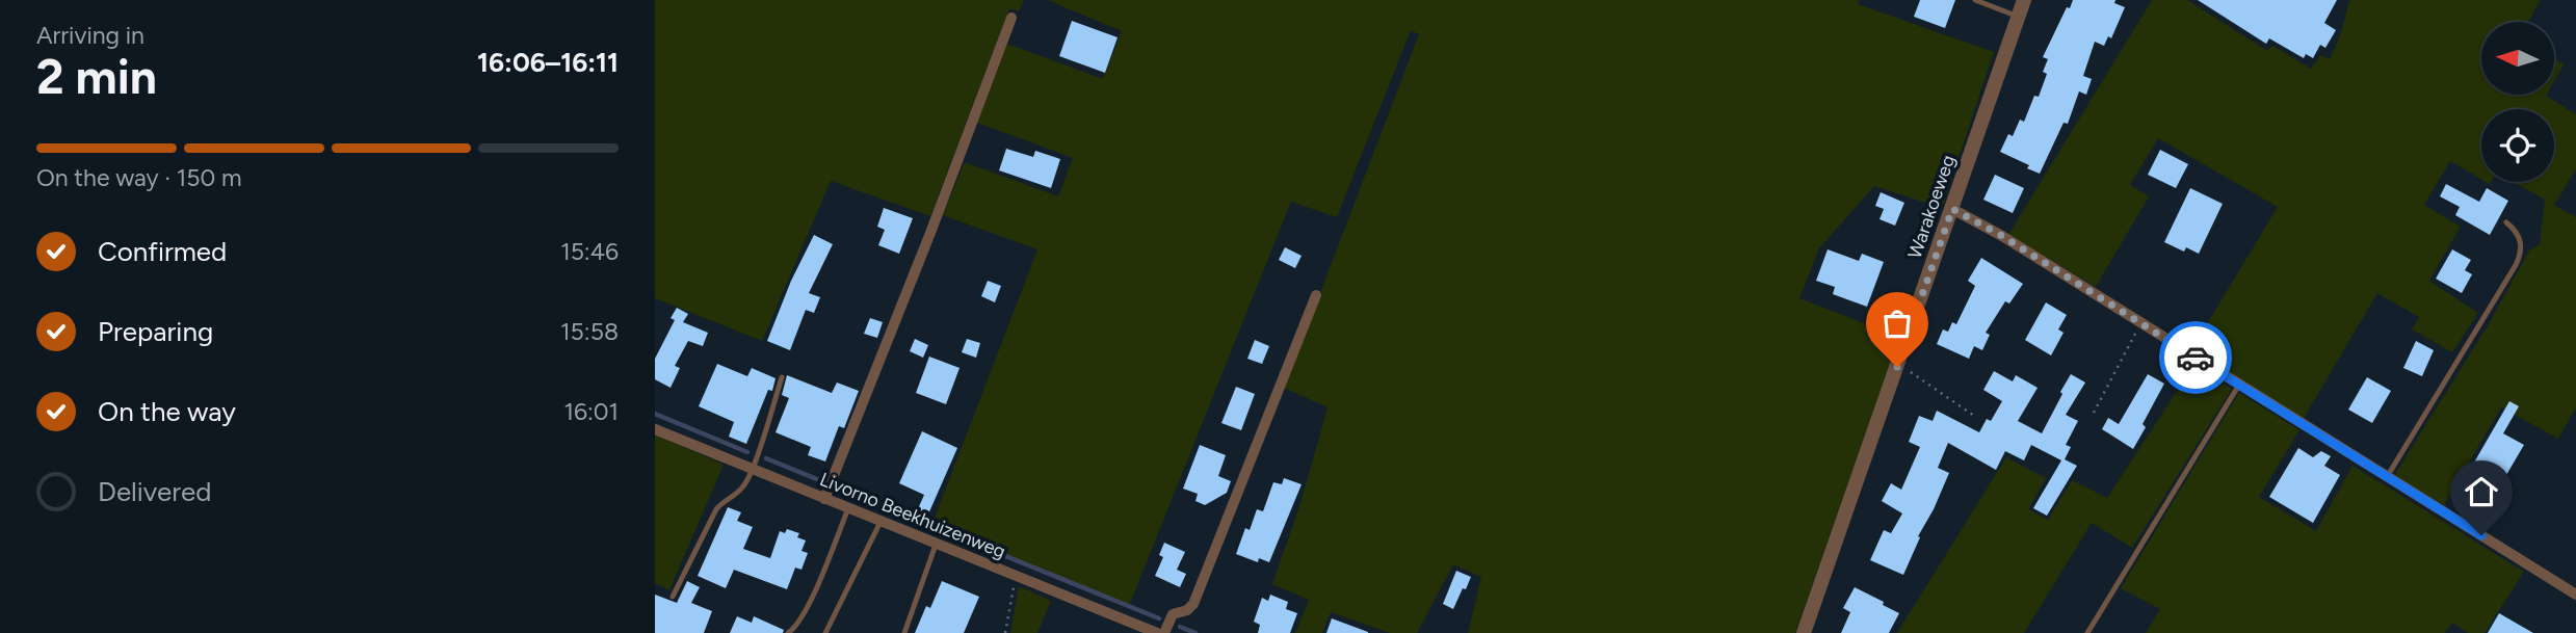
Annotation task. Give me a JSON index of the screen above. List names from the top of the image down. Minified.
{"streets":{"street":["Warakoeweg","Livorno Beekhuizenweg"]},"north":"left","page":{"heading":["2 min","Arriving in","16:06–16:11"],"bar":"On the way · 150 m","list":[["Confirmed","15:46"],["Preparing","15:58"],["On the way","16:01"],"Delivered"]}}
